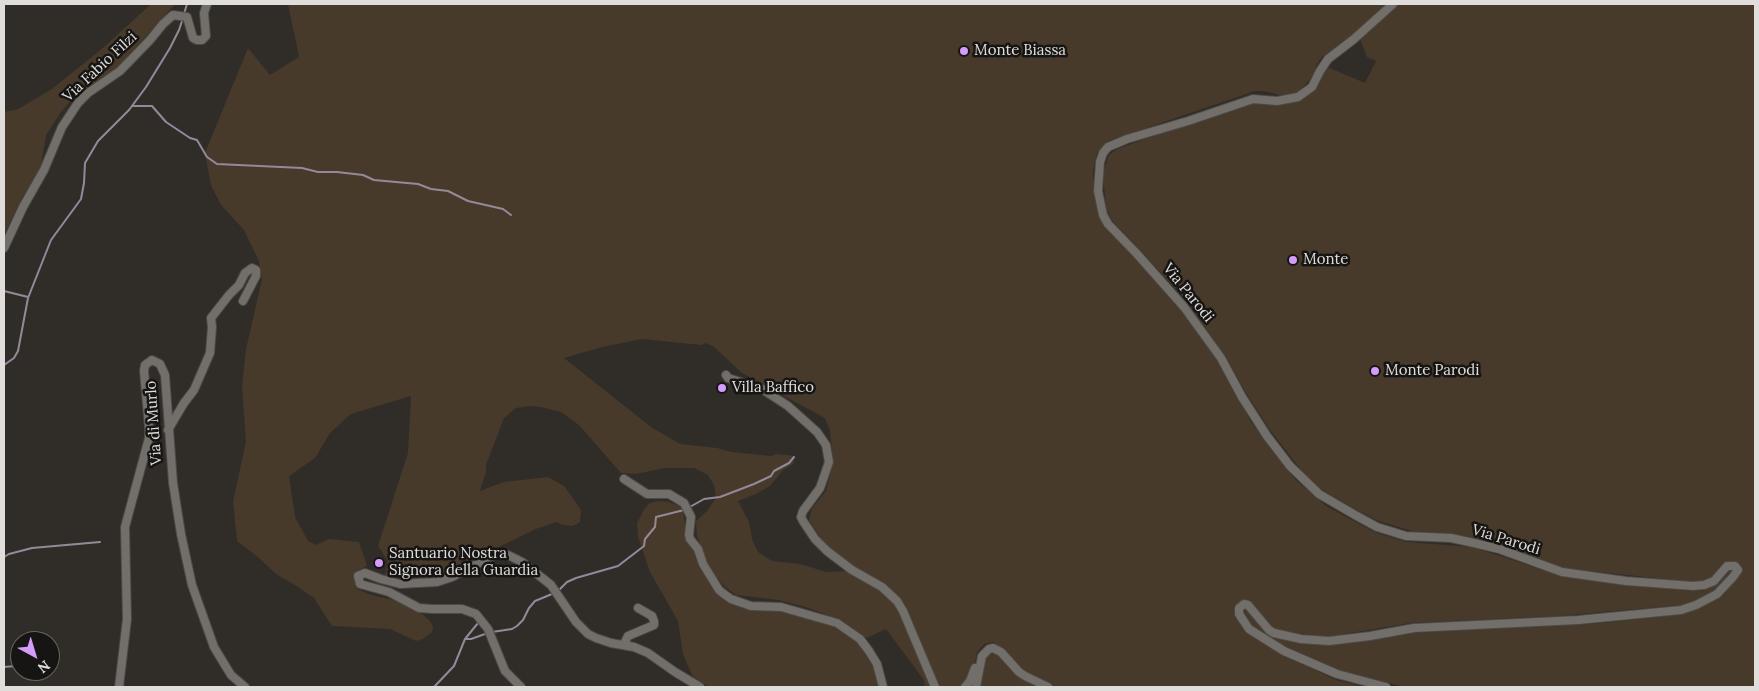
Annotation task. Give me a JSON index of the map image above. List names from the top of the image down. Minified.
{"streets":{"street":["Via Fabio Filzi","Via Parodi","Via di Murlo"]},"places":["Monte Biassa","Monte","Monte Parodi","Villa Baffico","Santuario Nostra Signora della Guardia"],"north":"bottom right"}
